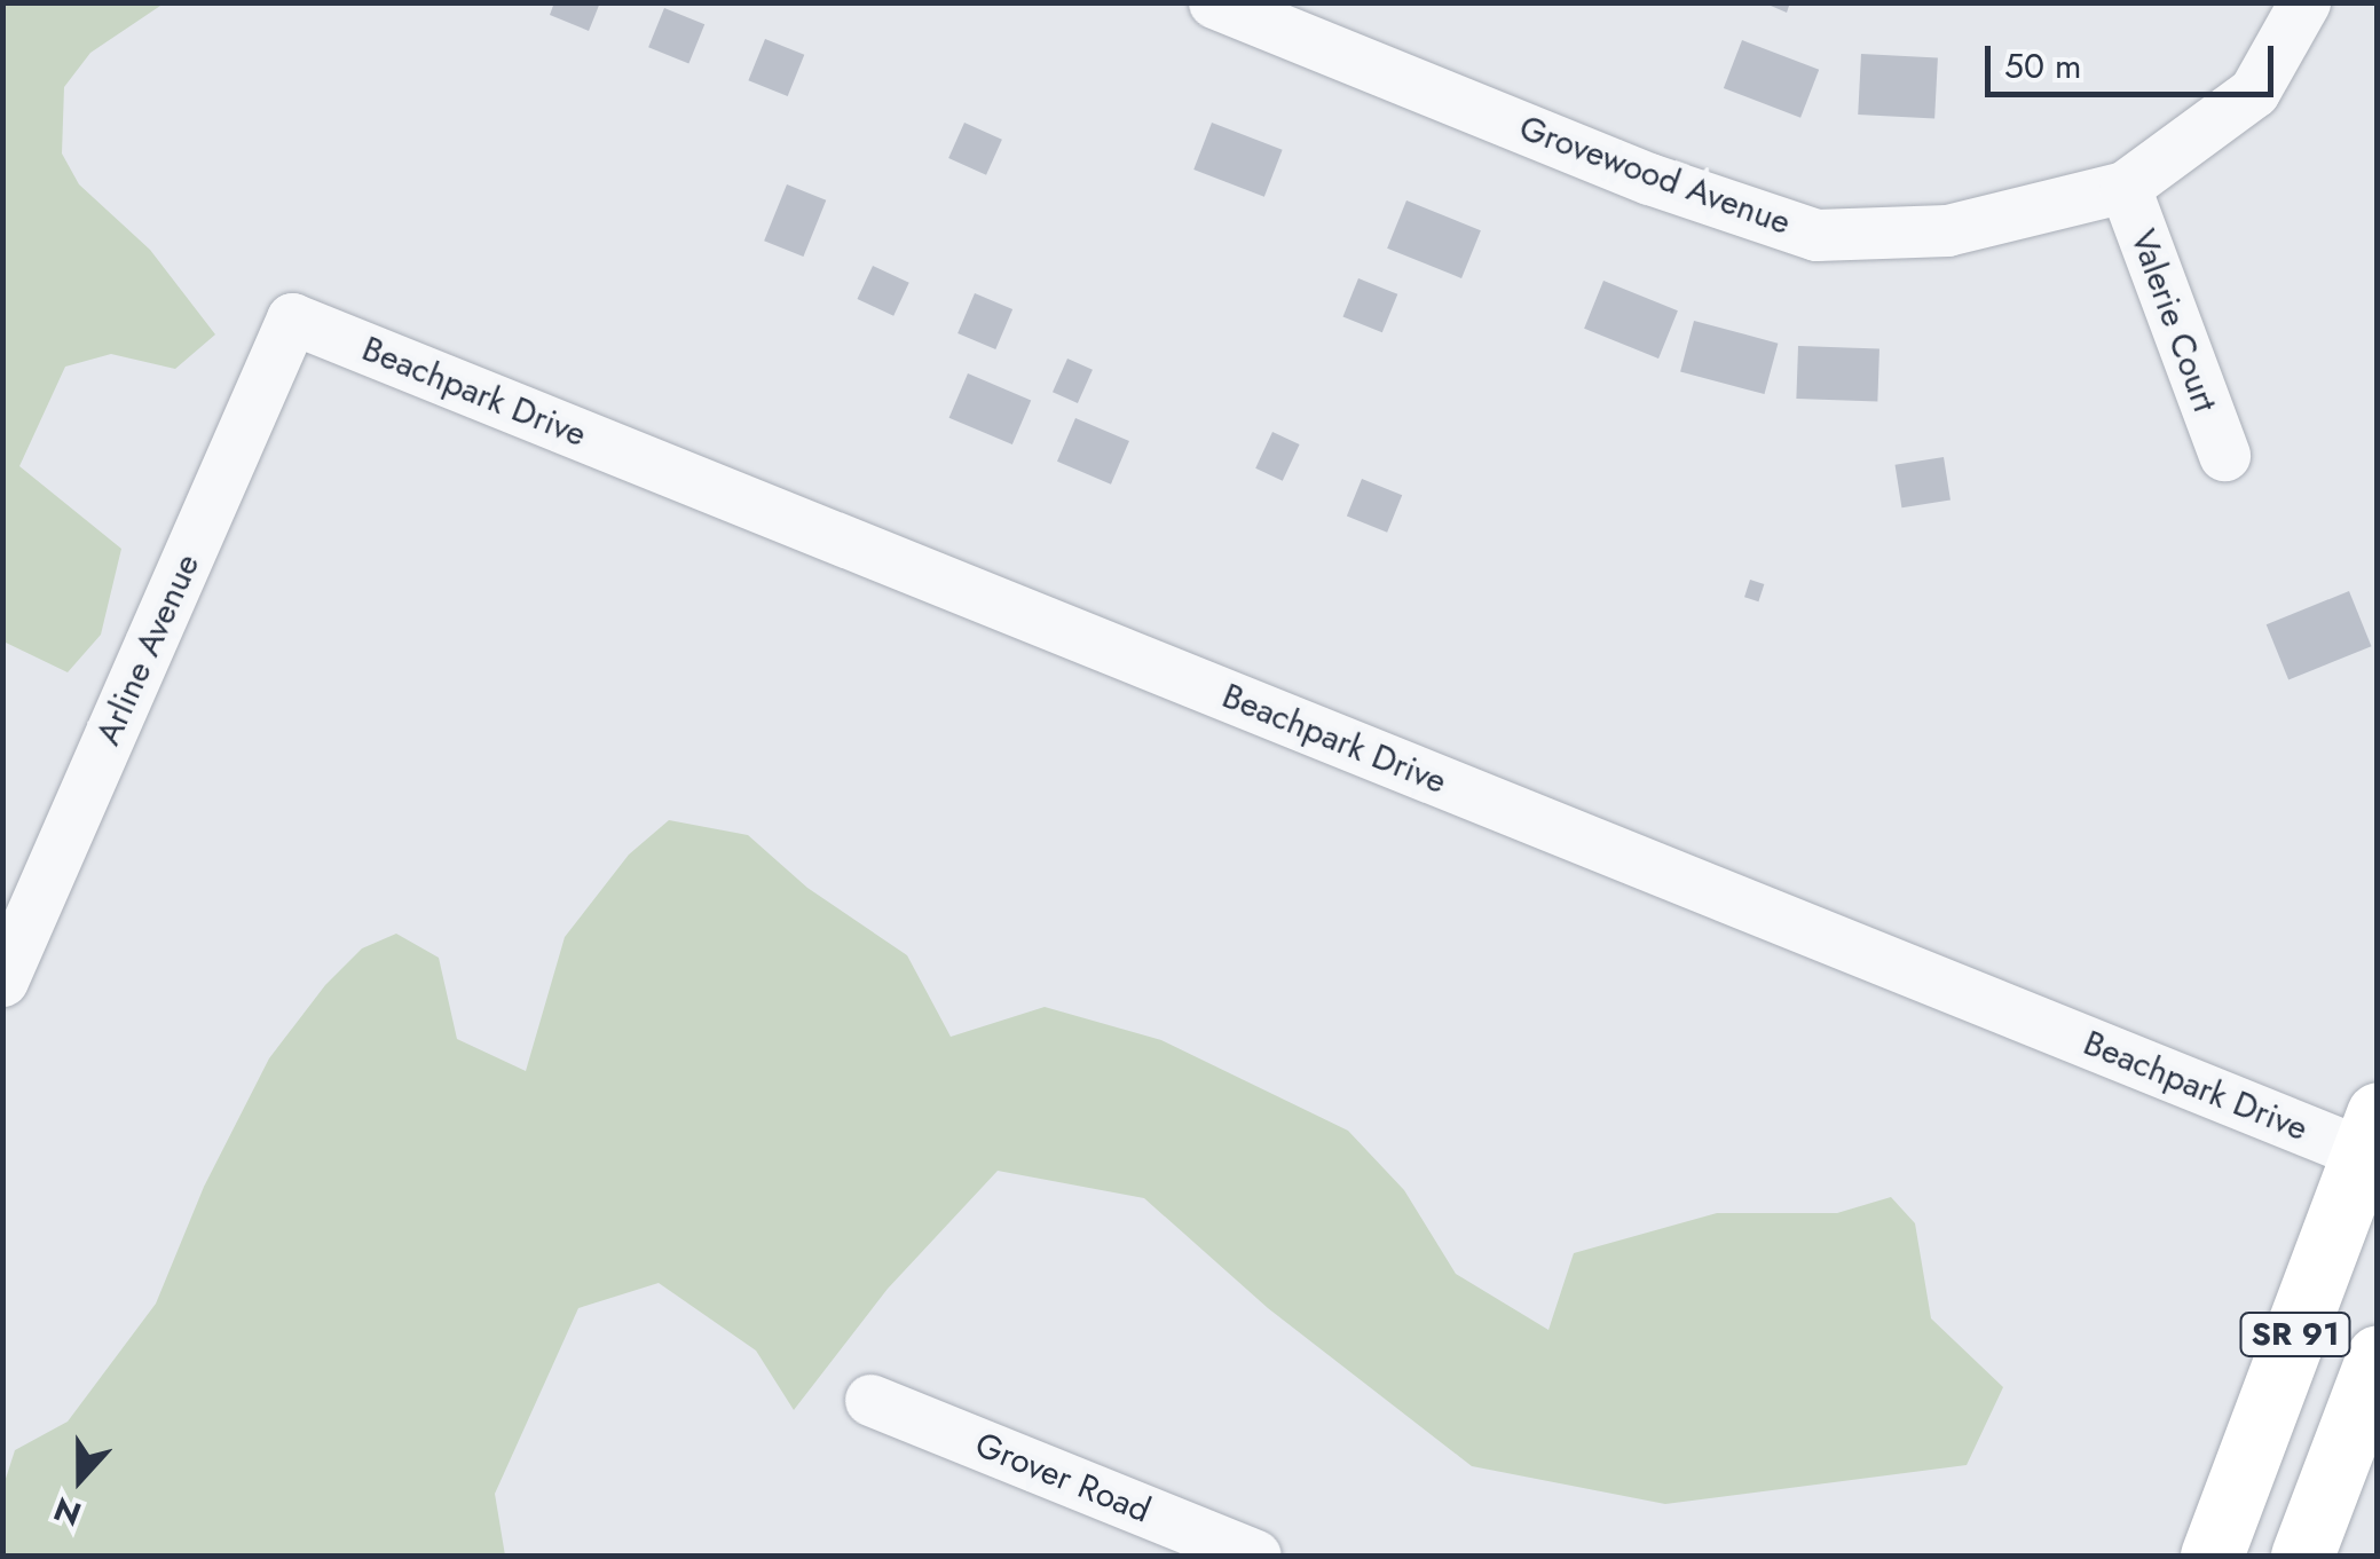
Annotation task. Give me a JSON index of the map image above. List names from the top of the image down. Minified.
{"streets":{"main road":["SR 91"],"street":["Grovewood Avenue","Valerie Court","Beachpark Drive","Arline Avenue","Grover Road"]},"crossings":[["Grovewood Avenue","Valerie Court"],["Beachpark Drive","Arline Avenue"],["Beachpark Drive","SR 91"]],"scale_bar":"50 m","north":"bottom"}
